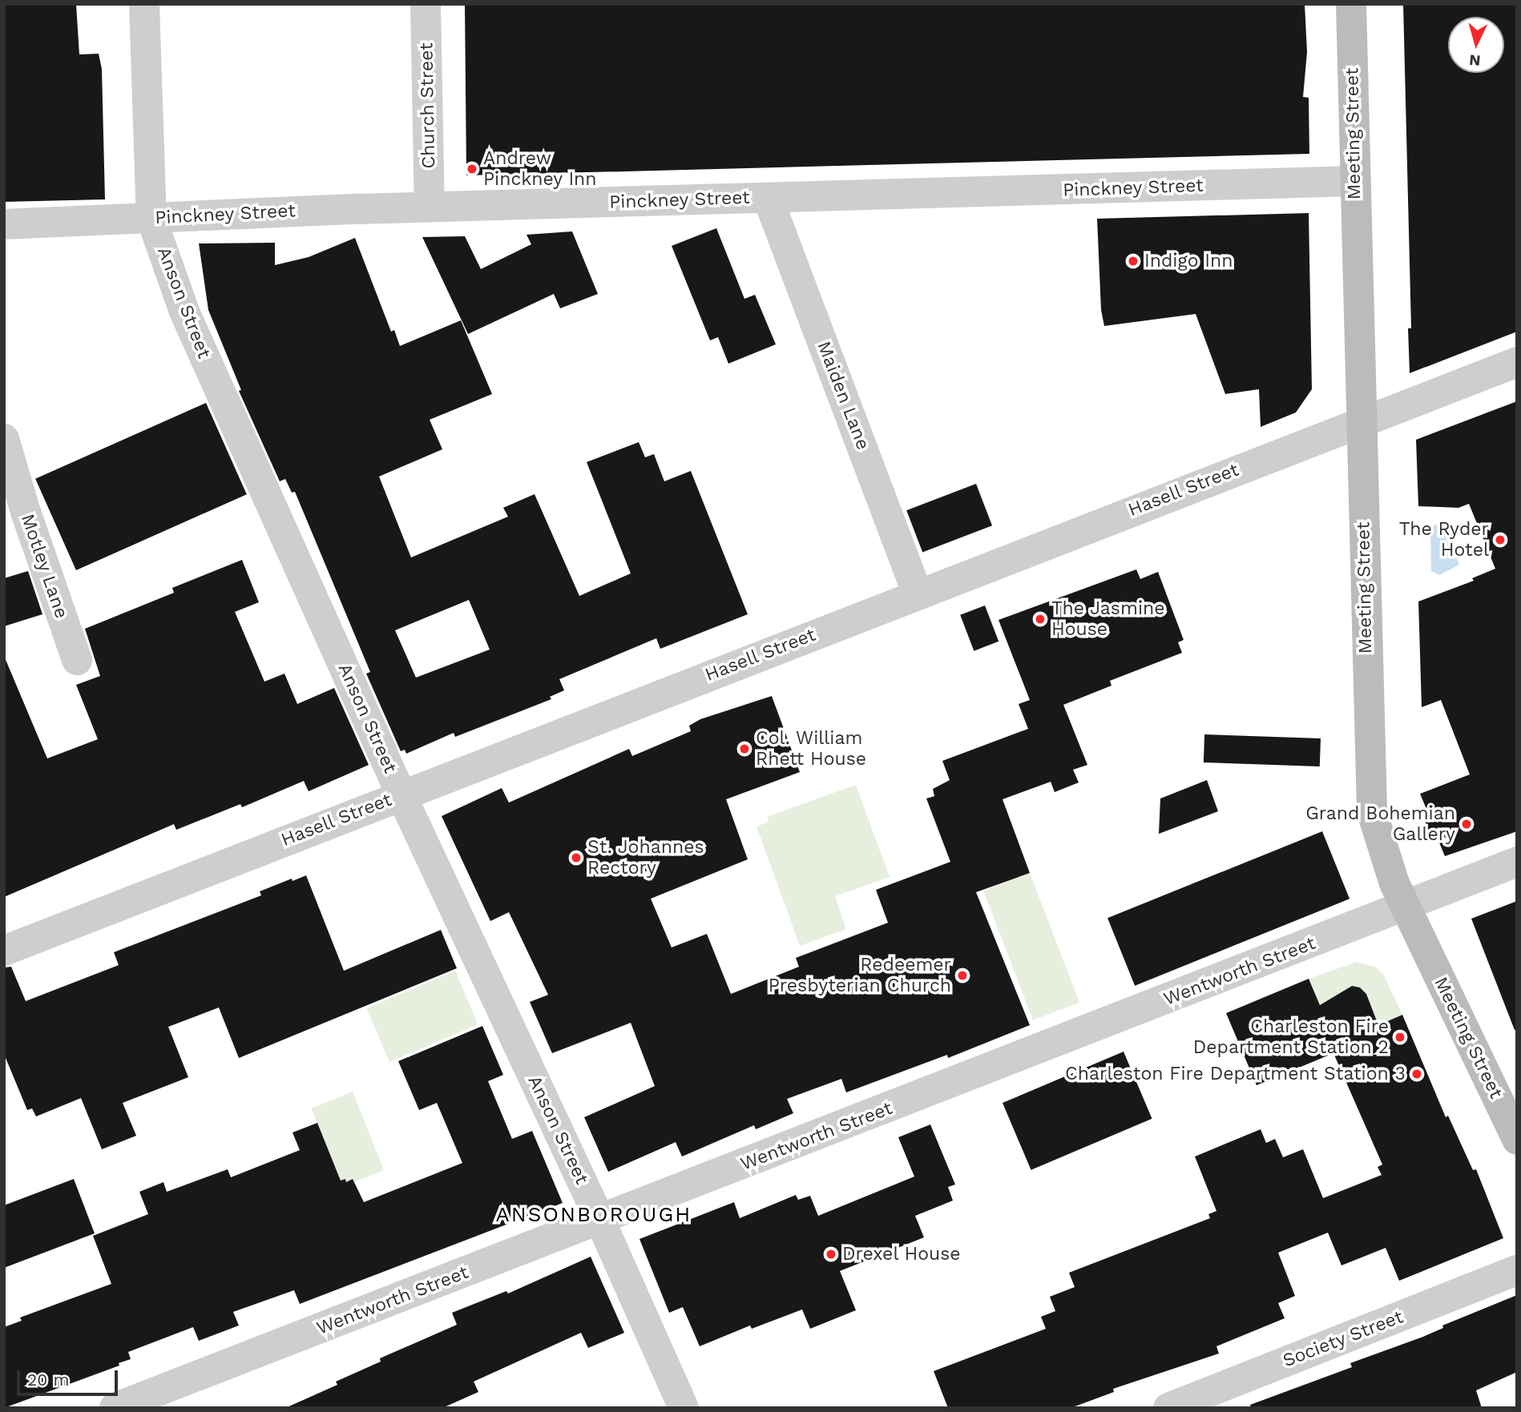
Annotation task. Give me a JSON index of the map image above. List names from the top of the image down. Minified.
{"streets":{"main road":["Meeting Street"],"street":["Church Street","Pinckney Street","Anson Street","Maiden Lane","Hasell Street","Motley Lane","Wentworth Street","Society Street"]},"crossings":[["Church Street","Pinckney Street"],["Meeting Street","Pinckney Street"],["Meeting Street","Hasell Street"],["Meeting Street","Wentworth Street"],["Pinckney Street","Anson Street"],["Pinckney Street","Maiden Lane"],["Anson Street","Hasell Street"],["Anson Street","Wentworth Street"],["Maiden Lane","Hasell Street"]],"districts":["ANSONBOROUGH"],"places":["Andrew Pinckney Inn","Indigo Inn","The Ryder Hotel","The Jasmine House","Col. William Rhett House","Grand Bohemian Gallery","St. Johannes Rectory","Redeemer Presbyterian Church","Charleston Fire Department Station 2","Charleston Fire Department Station 3","Drexel House"],"scale_bar":"20 m","north":"bottom"}
